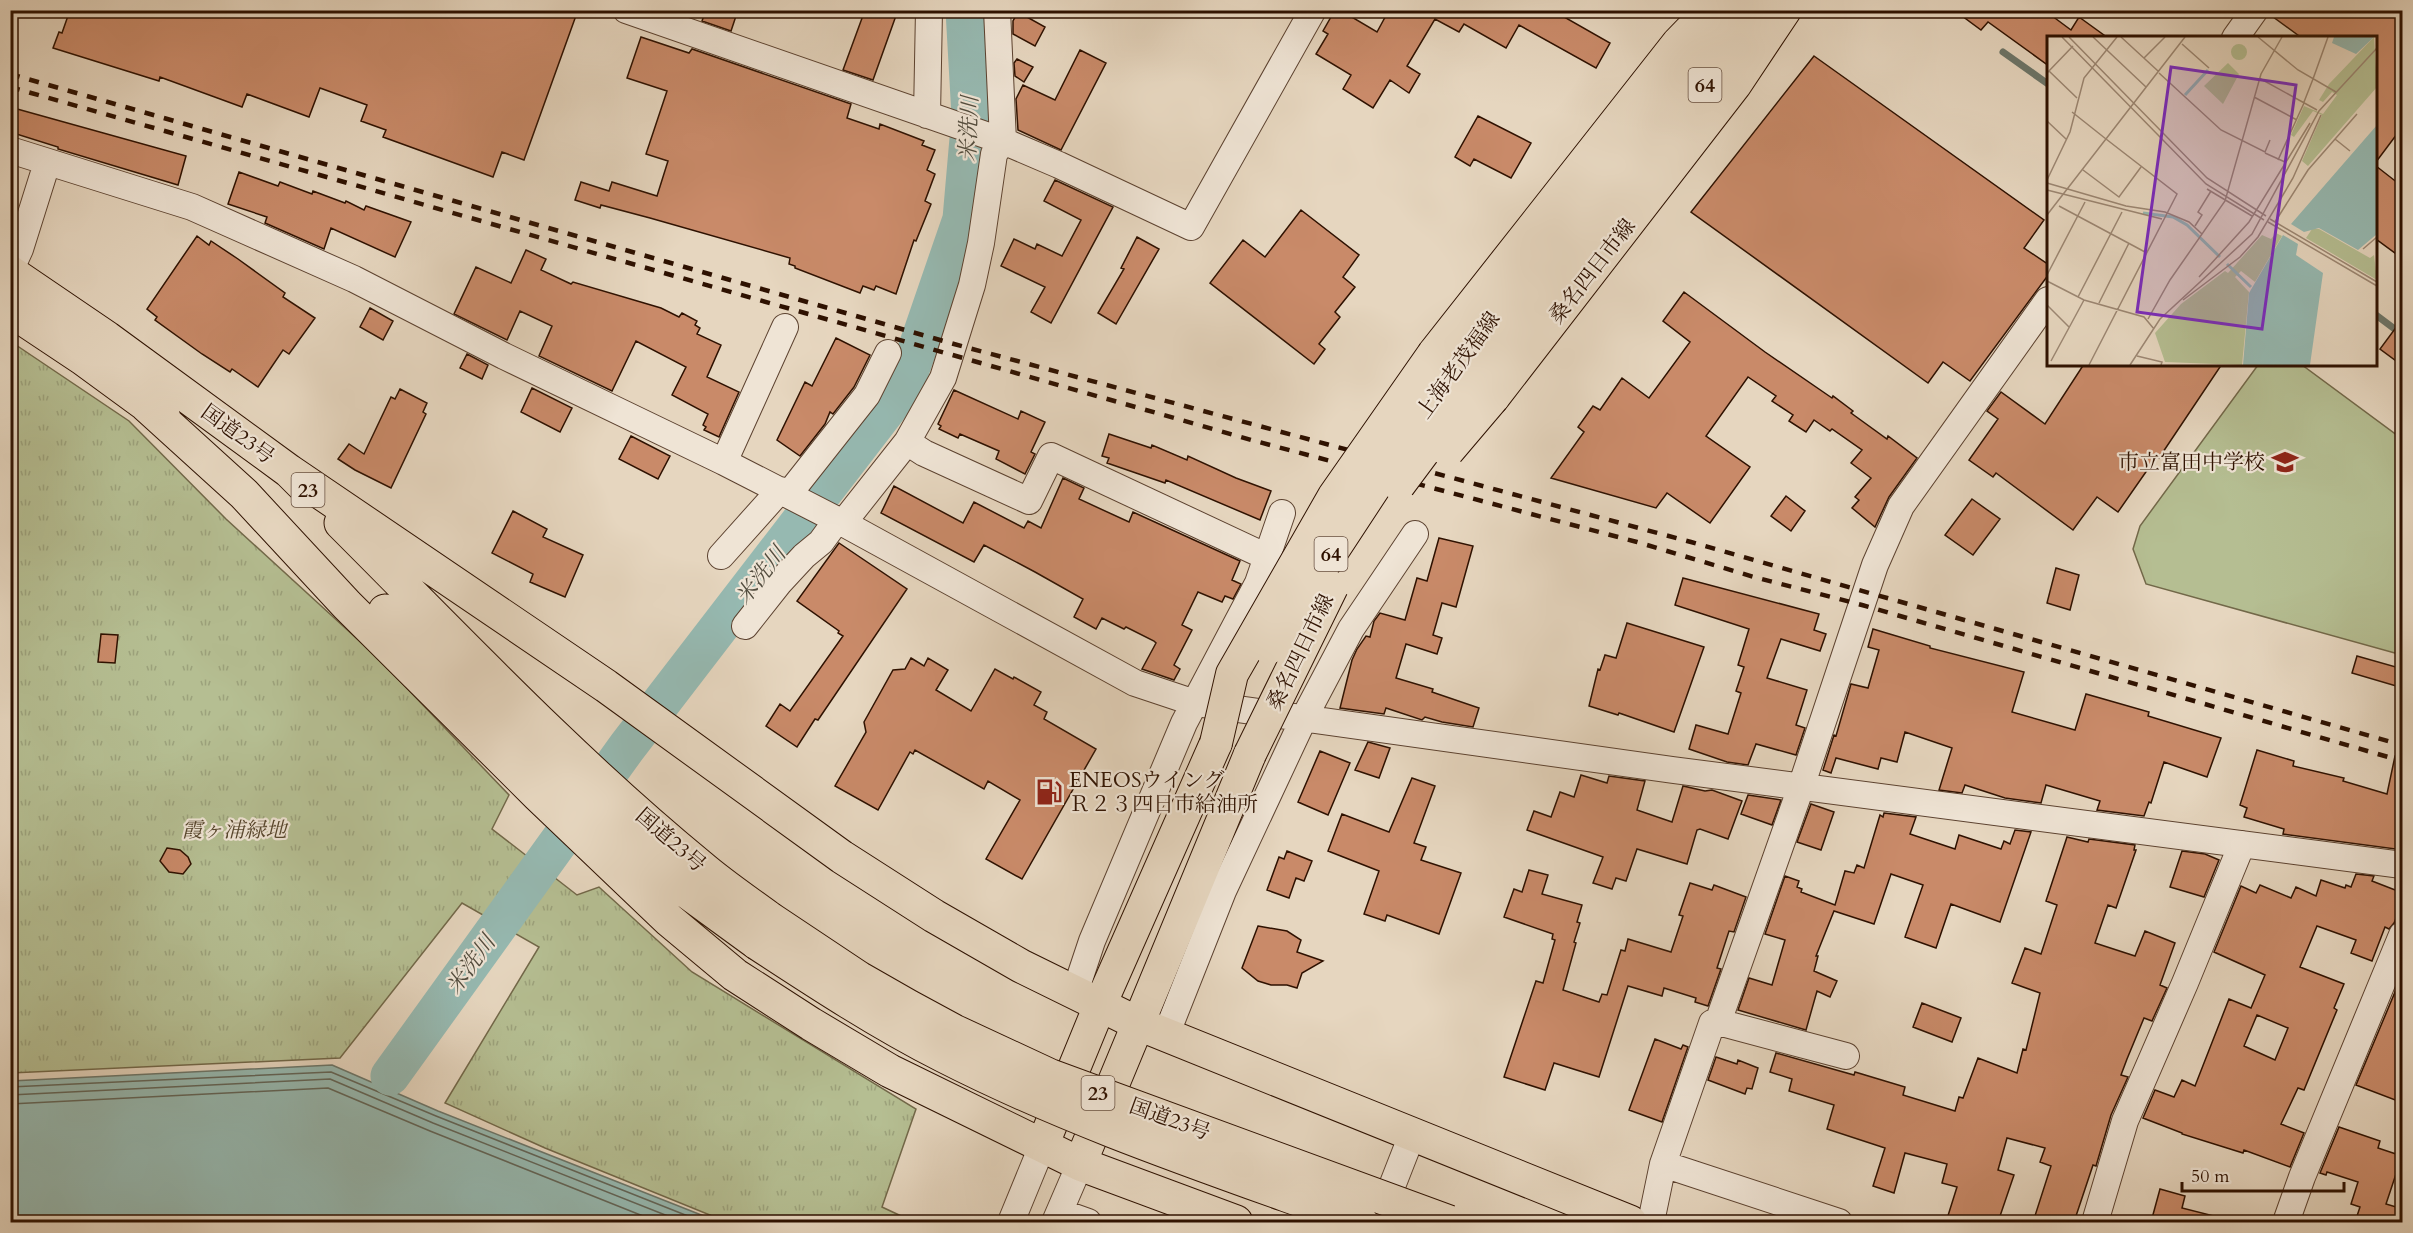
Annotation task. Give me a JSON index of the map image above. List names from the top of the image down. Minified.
{"streets":{"highway":["国道23号","23"],"main road":["64","桑名四日市線","上海老茂福線"]},"crossings":[["桑名四日市線","上海老茂福線"]],"water":["米洗川"],"parks":["霞ヶ浦緑地"],"places":{"school or university":["市立富田中学校"],"fuel station":["ENEOSウイング Ｒ２３四日市給油所"]},"scale_bar":"50 m"}
